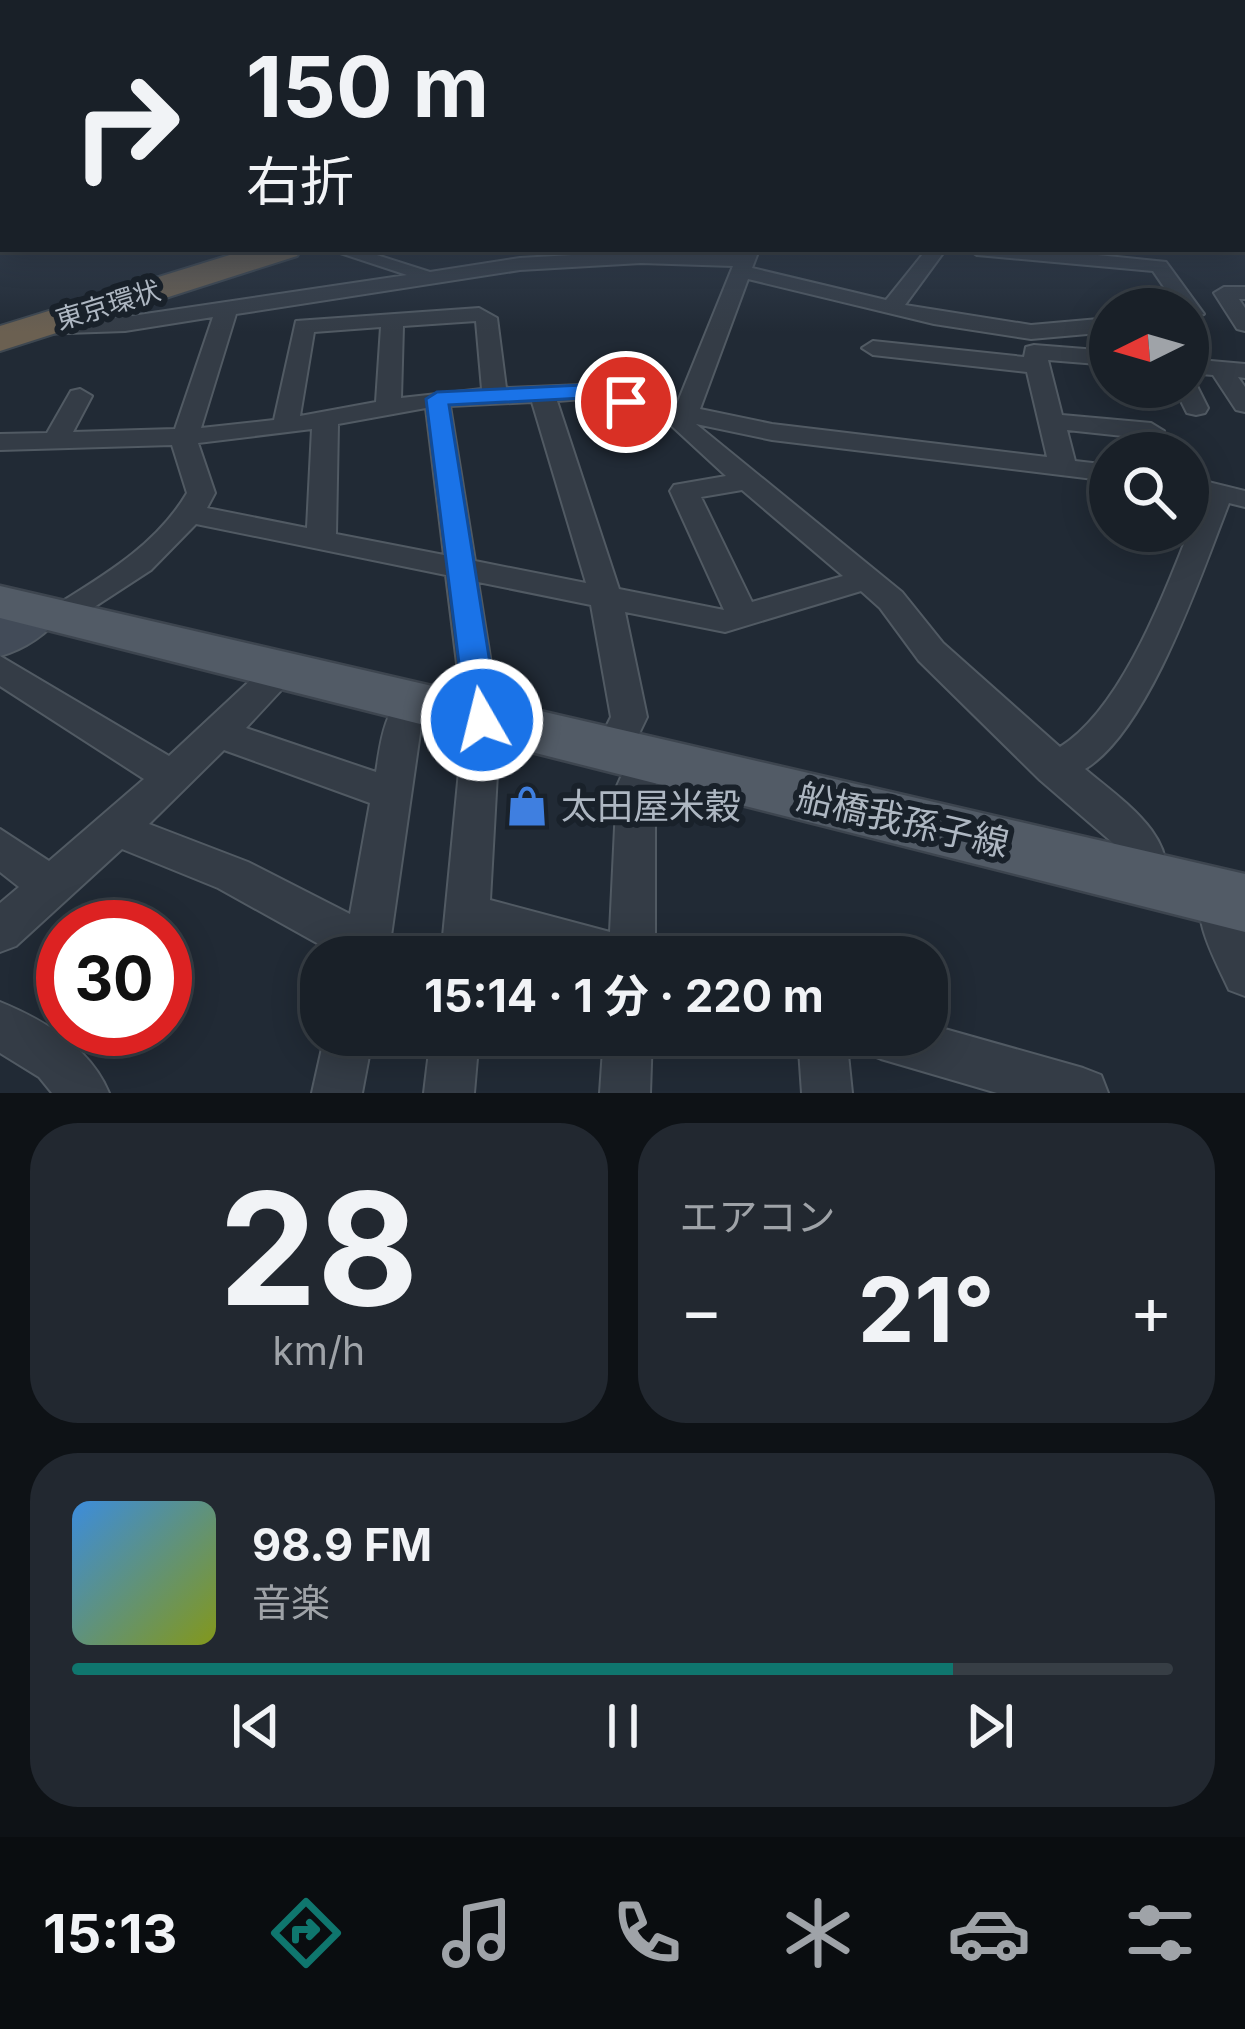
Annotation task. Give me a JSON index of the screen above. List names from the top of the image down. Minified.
{"streets":{"highway":["東京環状"],"main road":["船橋我孫子線"]},"places":{"shop":["太田屋米穀"]},"north":"left","page":{"turn":["150 m","右折"],"limit":"30","trip":"15:14 · 1 分 · 220 m","tile":[["28","km/h"],"エアコン"],"heat":["−","21°","+"],"song":["98.9 FM","音楽"],"tabs":"15:13"}}
